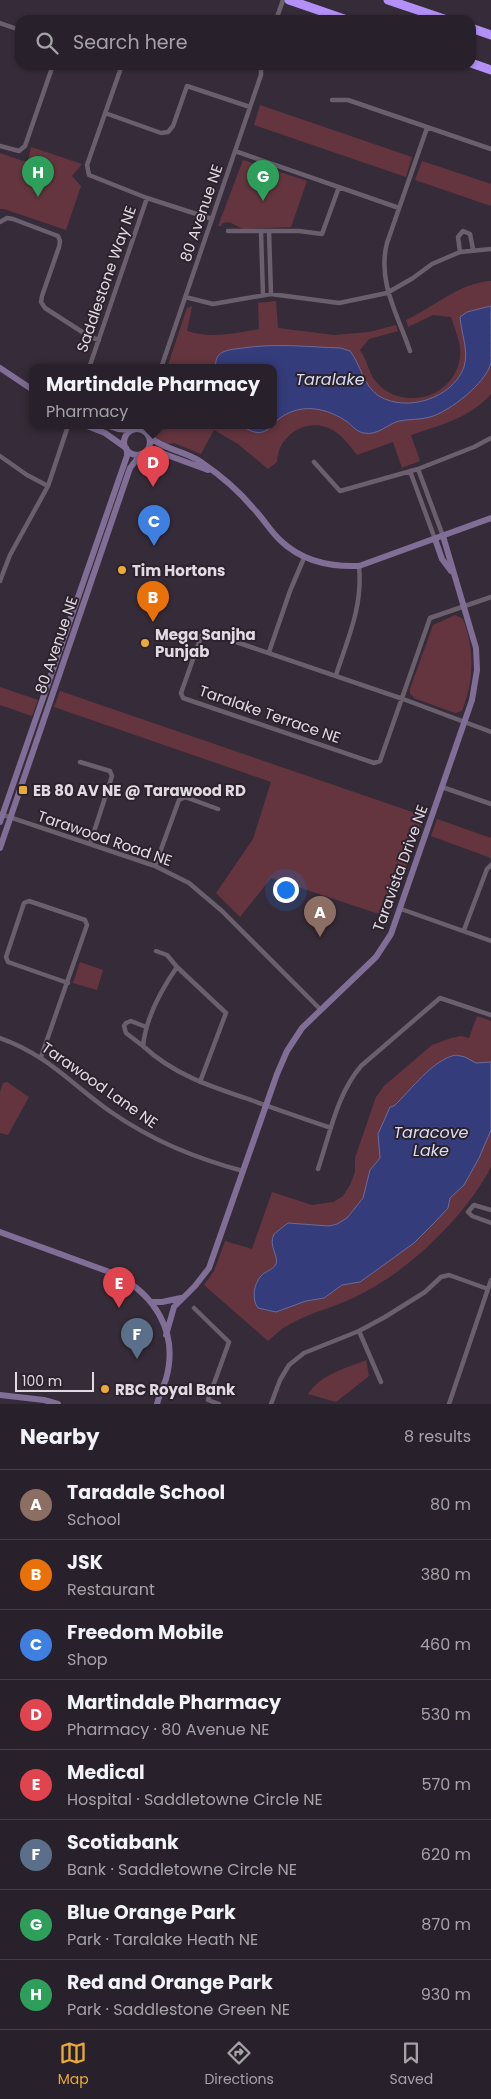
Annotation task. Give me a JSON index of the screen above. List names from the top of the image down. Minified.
{"streets":{"street":["80 Avenue NE","Saddlestone Way NE","Taralake Terrace NE","Tarawood Road NE","Taravista Drive NE","Tarawood Lane NE"]},"crossings":[["80 Avenue NE","Tarawood Road NE"],["Taralake Terrace NE","Taravista Drive NE"],["Tarawood Road NE","Taravista Drive NE"],["Taravista Drive NE","Tarawood Lane NE"]],"water":["Taralake","Taracove Lake"],"places":{"other":["Tim Hortons","Mega Sanjha Punjab","RBC Royal Bank"],"transit":["EB 80 AV NE @ Tarawood RD"]},"scale_bar":"100 m","page":{"search":"Search here","pins":["H","G","D","C","B","A","E","F"],"popup":["Martindale Pharmacy","Pharmacy"],"scale":"100 m","heading":["Nearby","8 results"],"list":[{"mark":"A","name":"Taradale School","note":"School","value":"80 m"},{"mark":"B","name":"JSK","note":"Restaurant","value":"380 m"},{"mark":"C","name":"Freedom Mobile","note":"Shop","value":"460 m"},{"mark":"D","name":"Martindale Pharmacy","note":"Pharmacy · 80 Avenue NE","value":"530 m"},{"mark":"E","name":"Medical","note":"Hospital · Saddletowne Circle NE","value":"570 m"},{"mark":"F","name":"Scotiabank","note":"Bank · Saddletowne Circle NE","value":"620 m"},{"mark":"G","name":"Blue Orange Park","note":"Park · Taralake Heath NE","value":"870 m"},{"mark":"H","name":"Red and Orange Park","note":"Park · Saddlestone Green NE","value":"930 m"}],"nav":["Map","Directions","Saved"]}}
